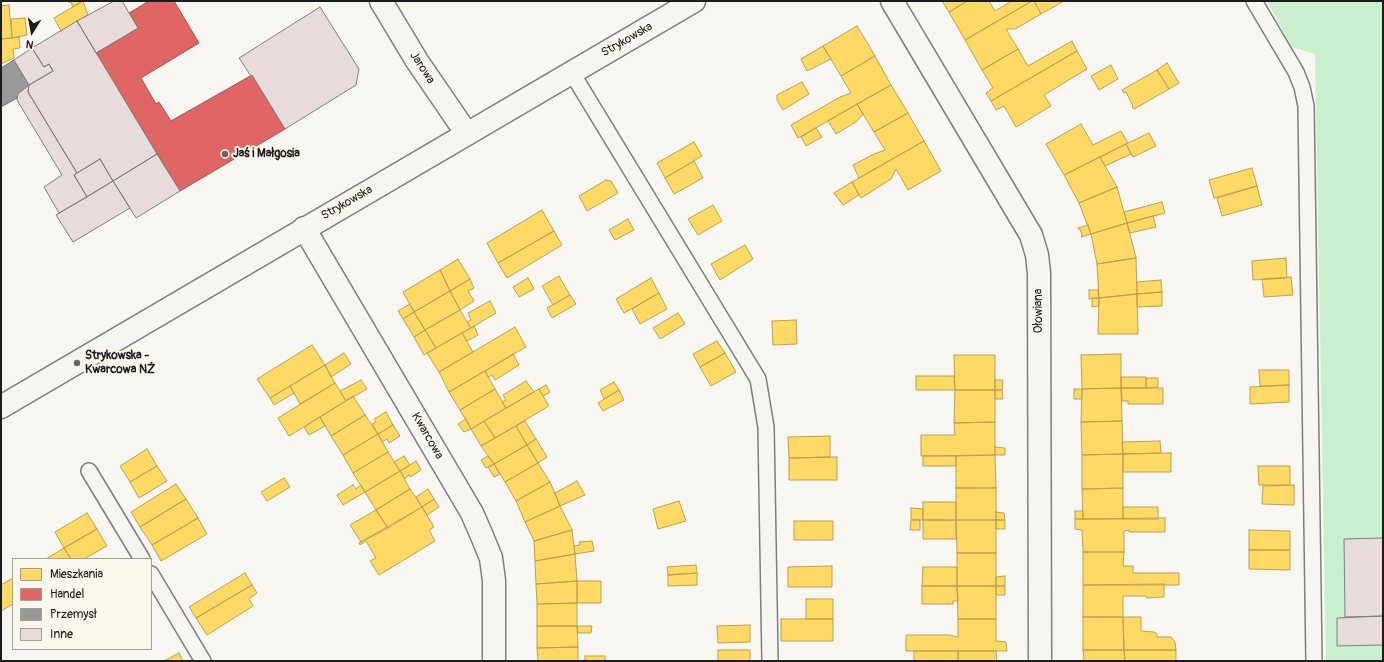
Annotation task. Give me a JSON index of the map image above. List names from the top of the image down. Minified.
{"streets":{"street":["Strykowska","Jarowa","Ołowiana","Kwarcowa"]},"crossings":[["Strykowska","Jarowa"],["Strykowska","Kwarcowa"]],"places":["Jaś i Małgosia","Strykowska - Kwarcowa NŻ"],"legend":["Mieszkania","Handel","Przemysł","Inne"],"north":"bottom"}
